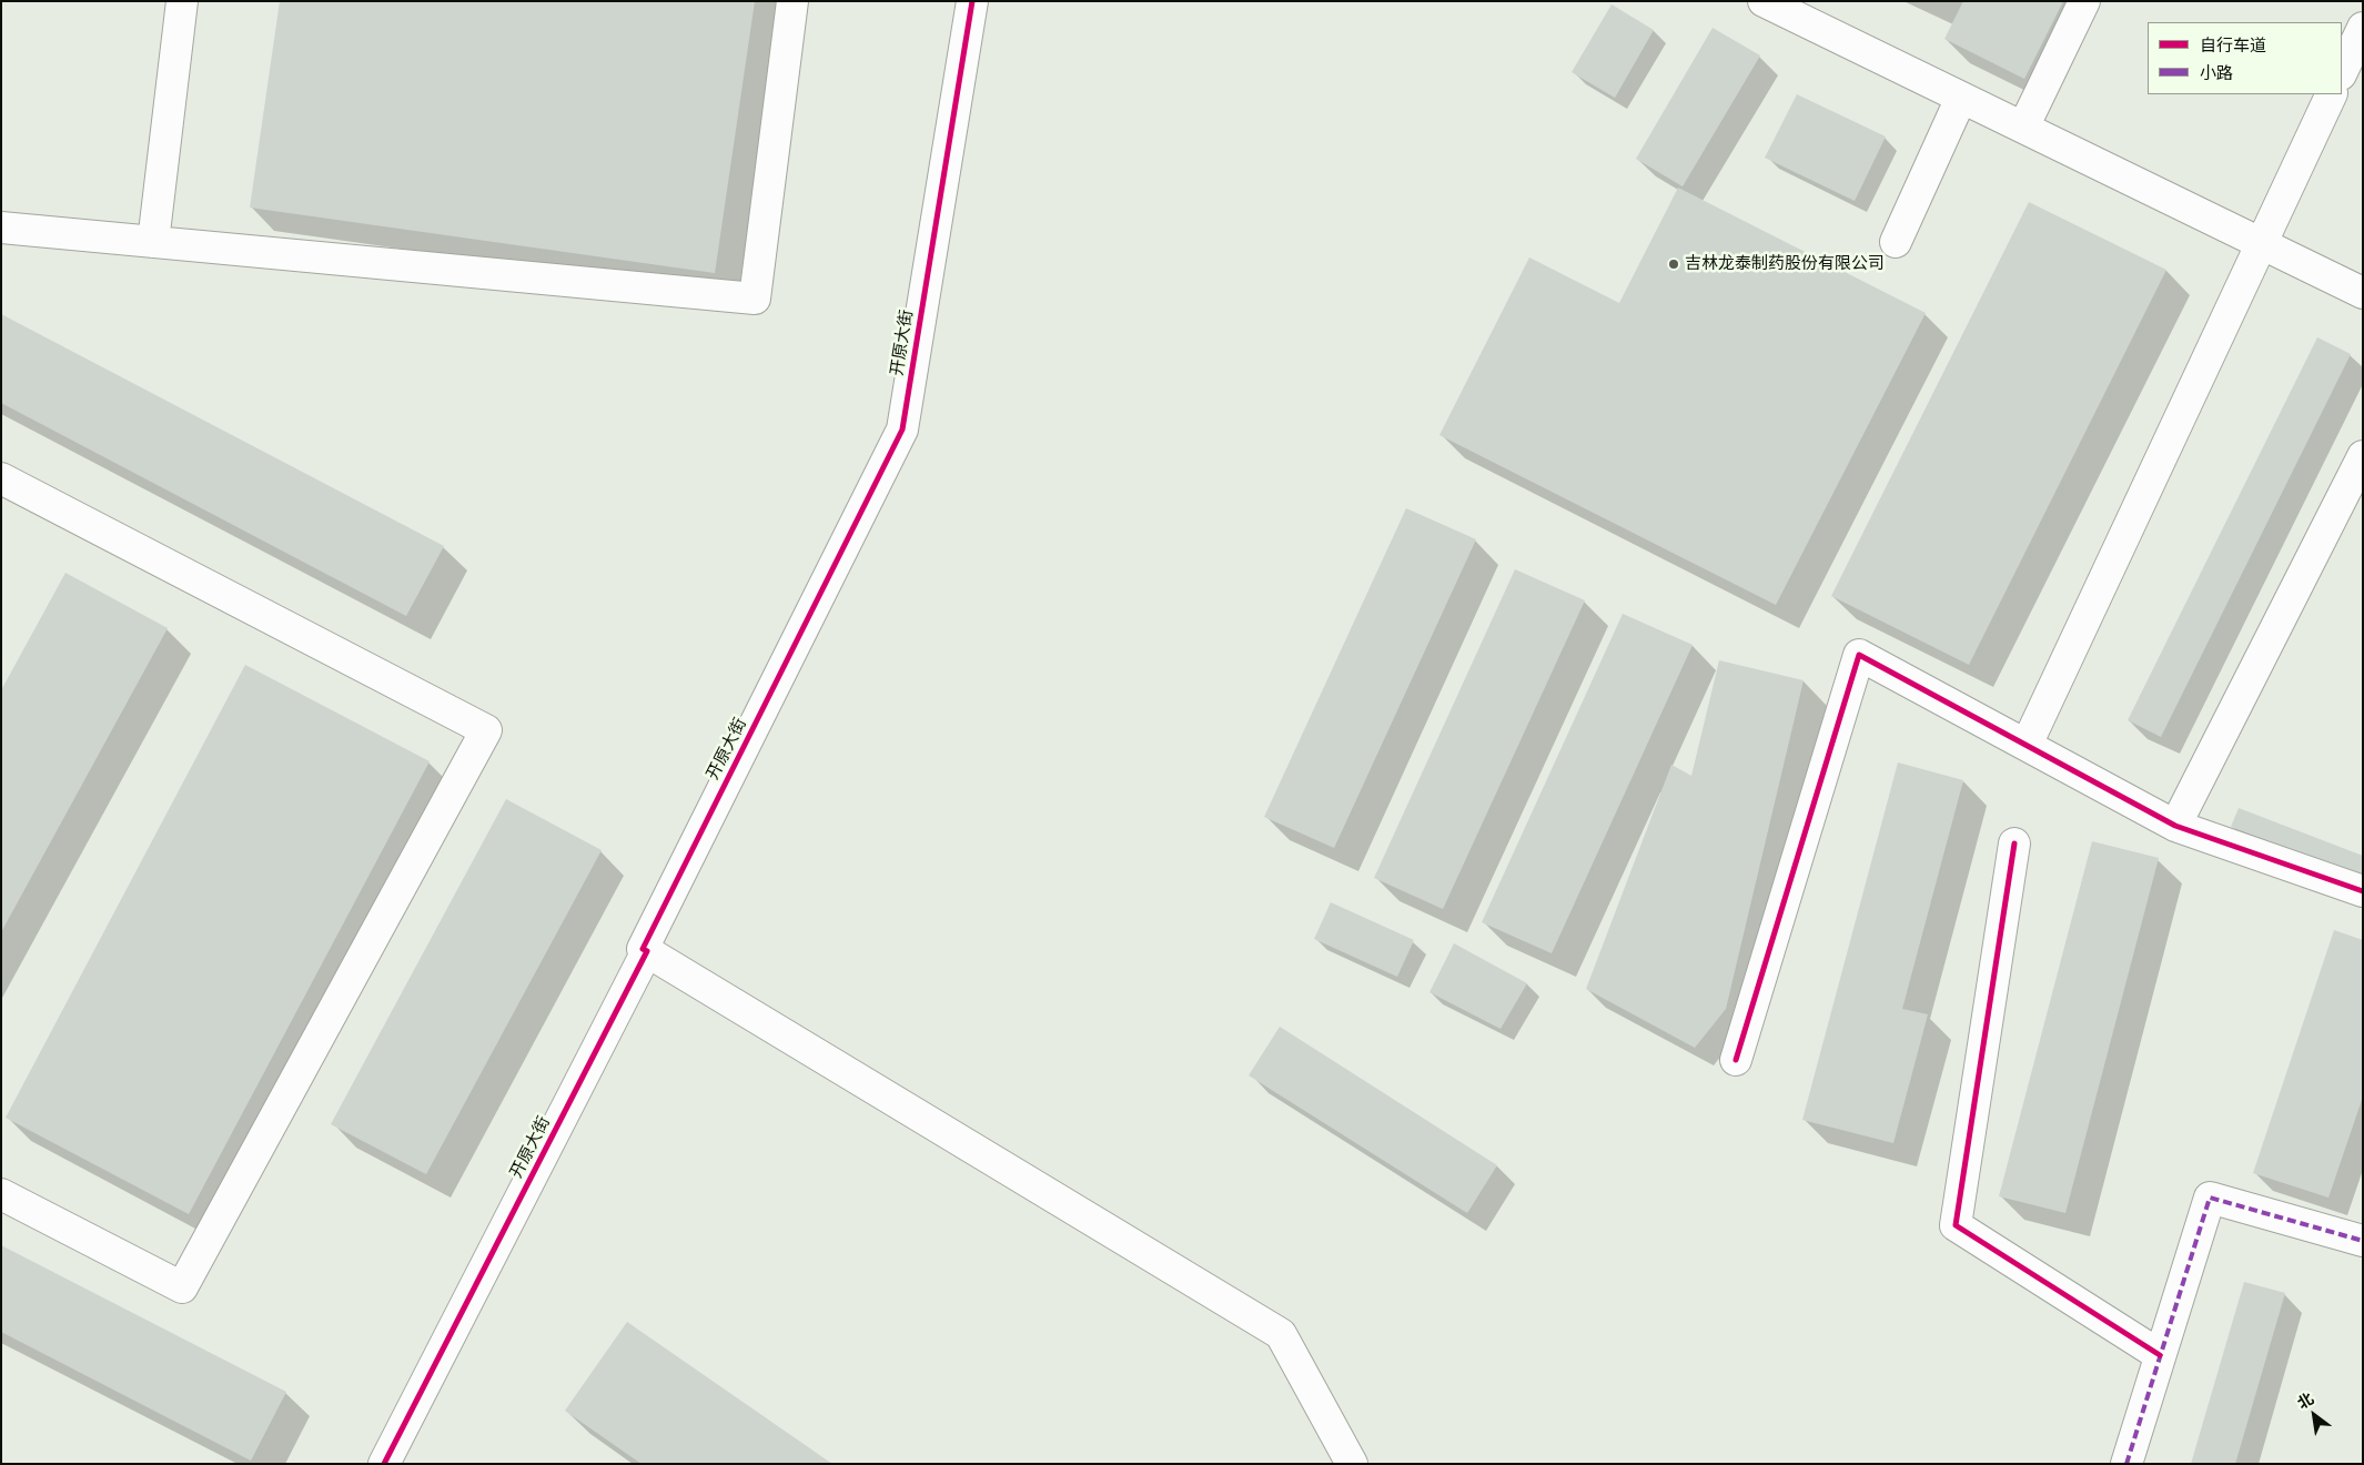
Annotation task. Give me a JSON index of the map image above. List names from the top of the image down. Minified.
{"streets":{"street":["开原大街"]},"places":["吉林龙泰制药股份有限公司"],"legend":["自行车道","小路"],"north":"top left"}
